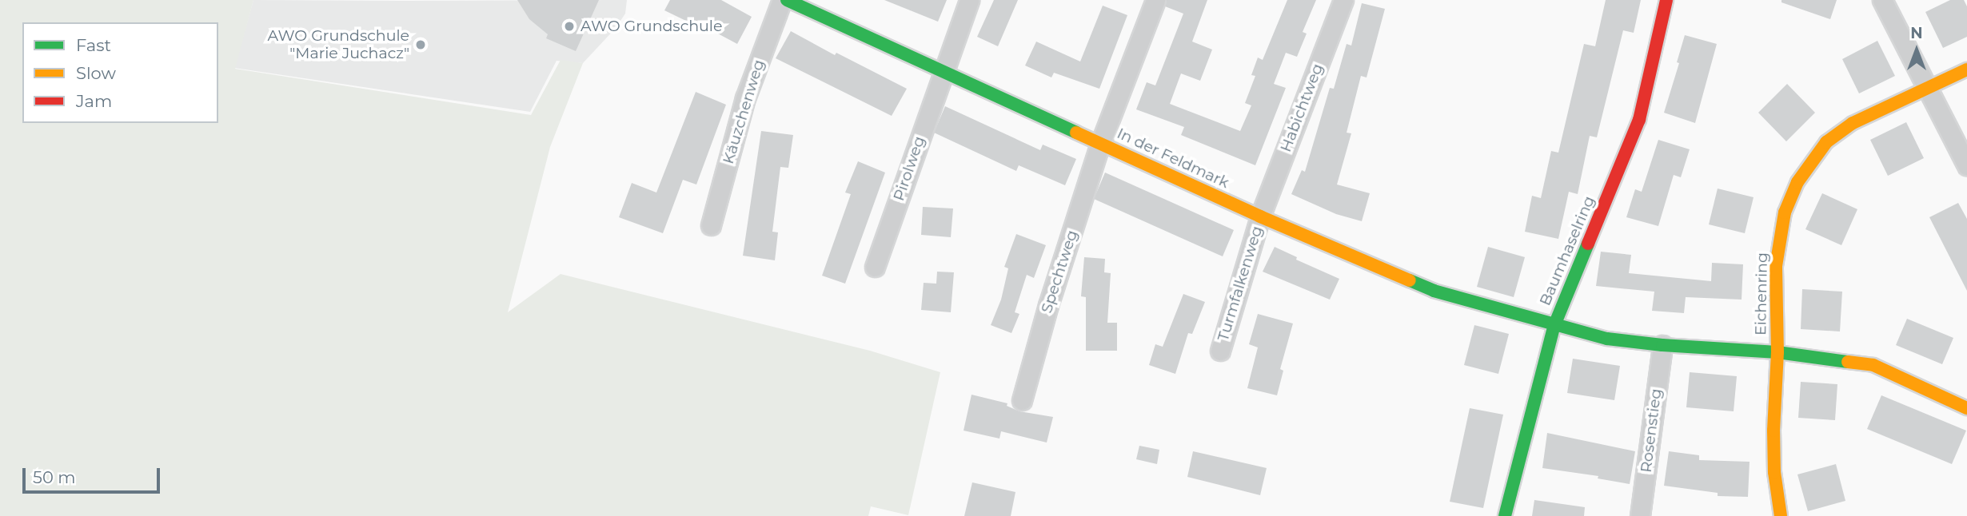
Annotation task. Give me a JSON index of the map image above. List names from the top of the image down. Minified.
{"streets":{"street":["Habichtweg","Käuzchenweg","In der Feldmark","Pirolweg","Baumhaselring","Spechtweg","Turmfalkenweg","Eichenring","Rosenstieg"]},"crossings":[["Habichtweg","In der Feldmark"],["Habichtweg","Turmfalkenweg"],["In der Feldmark","Pirolweg"],["In der Feldmark","Baumhaselring"],["In der Feldmark","Spechtweg"],["In der Feldmark","Turmfalkenweg"],["In der Feldmark","Eichenring"],["In der Feldmark","Rosenstieg"]],"places":["AWO Grundschule","AWO Grundschule \"Marie Juchacz\""],"legend":["Fast","Slow","Jam"],"scale_bar":"50 m","north":"top"}
